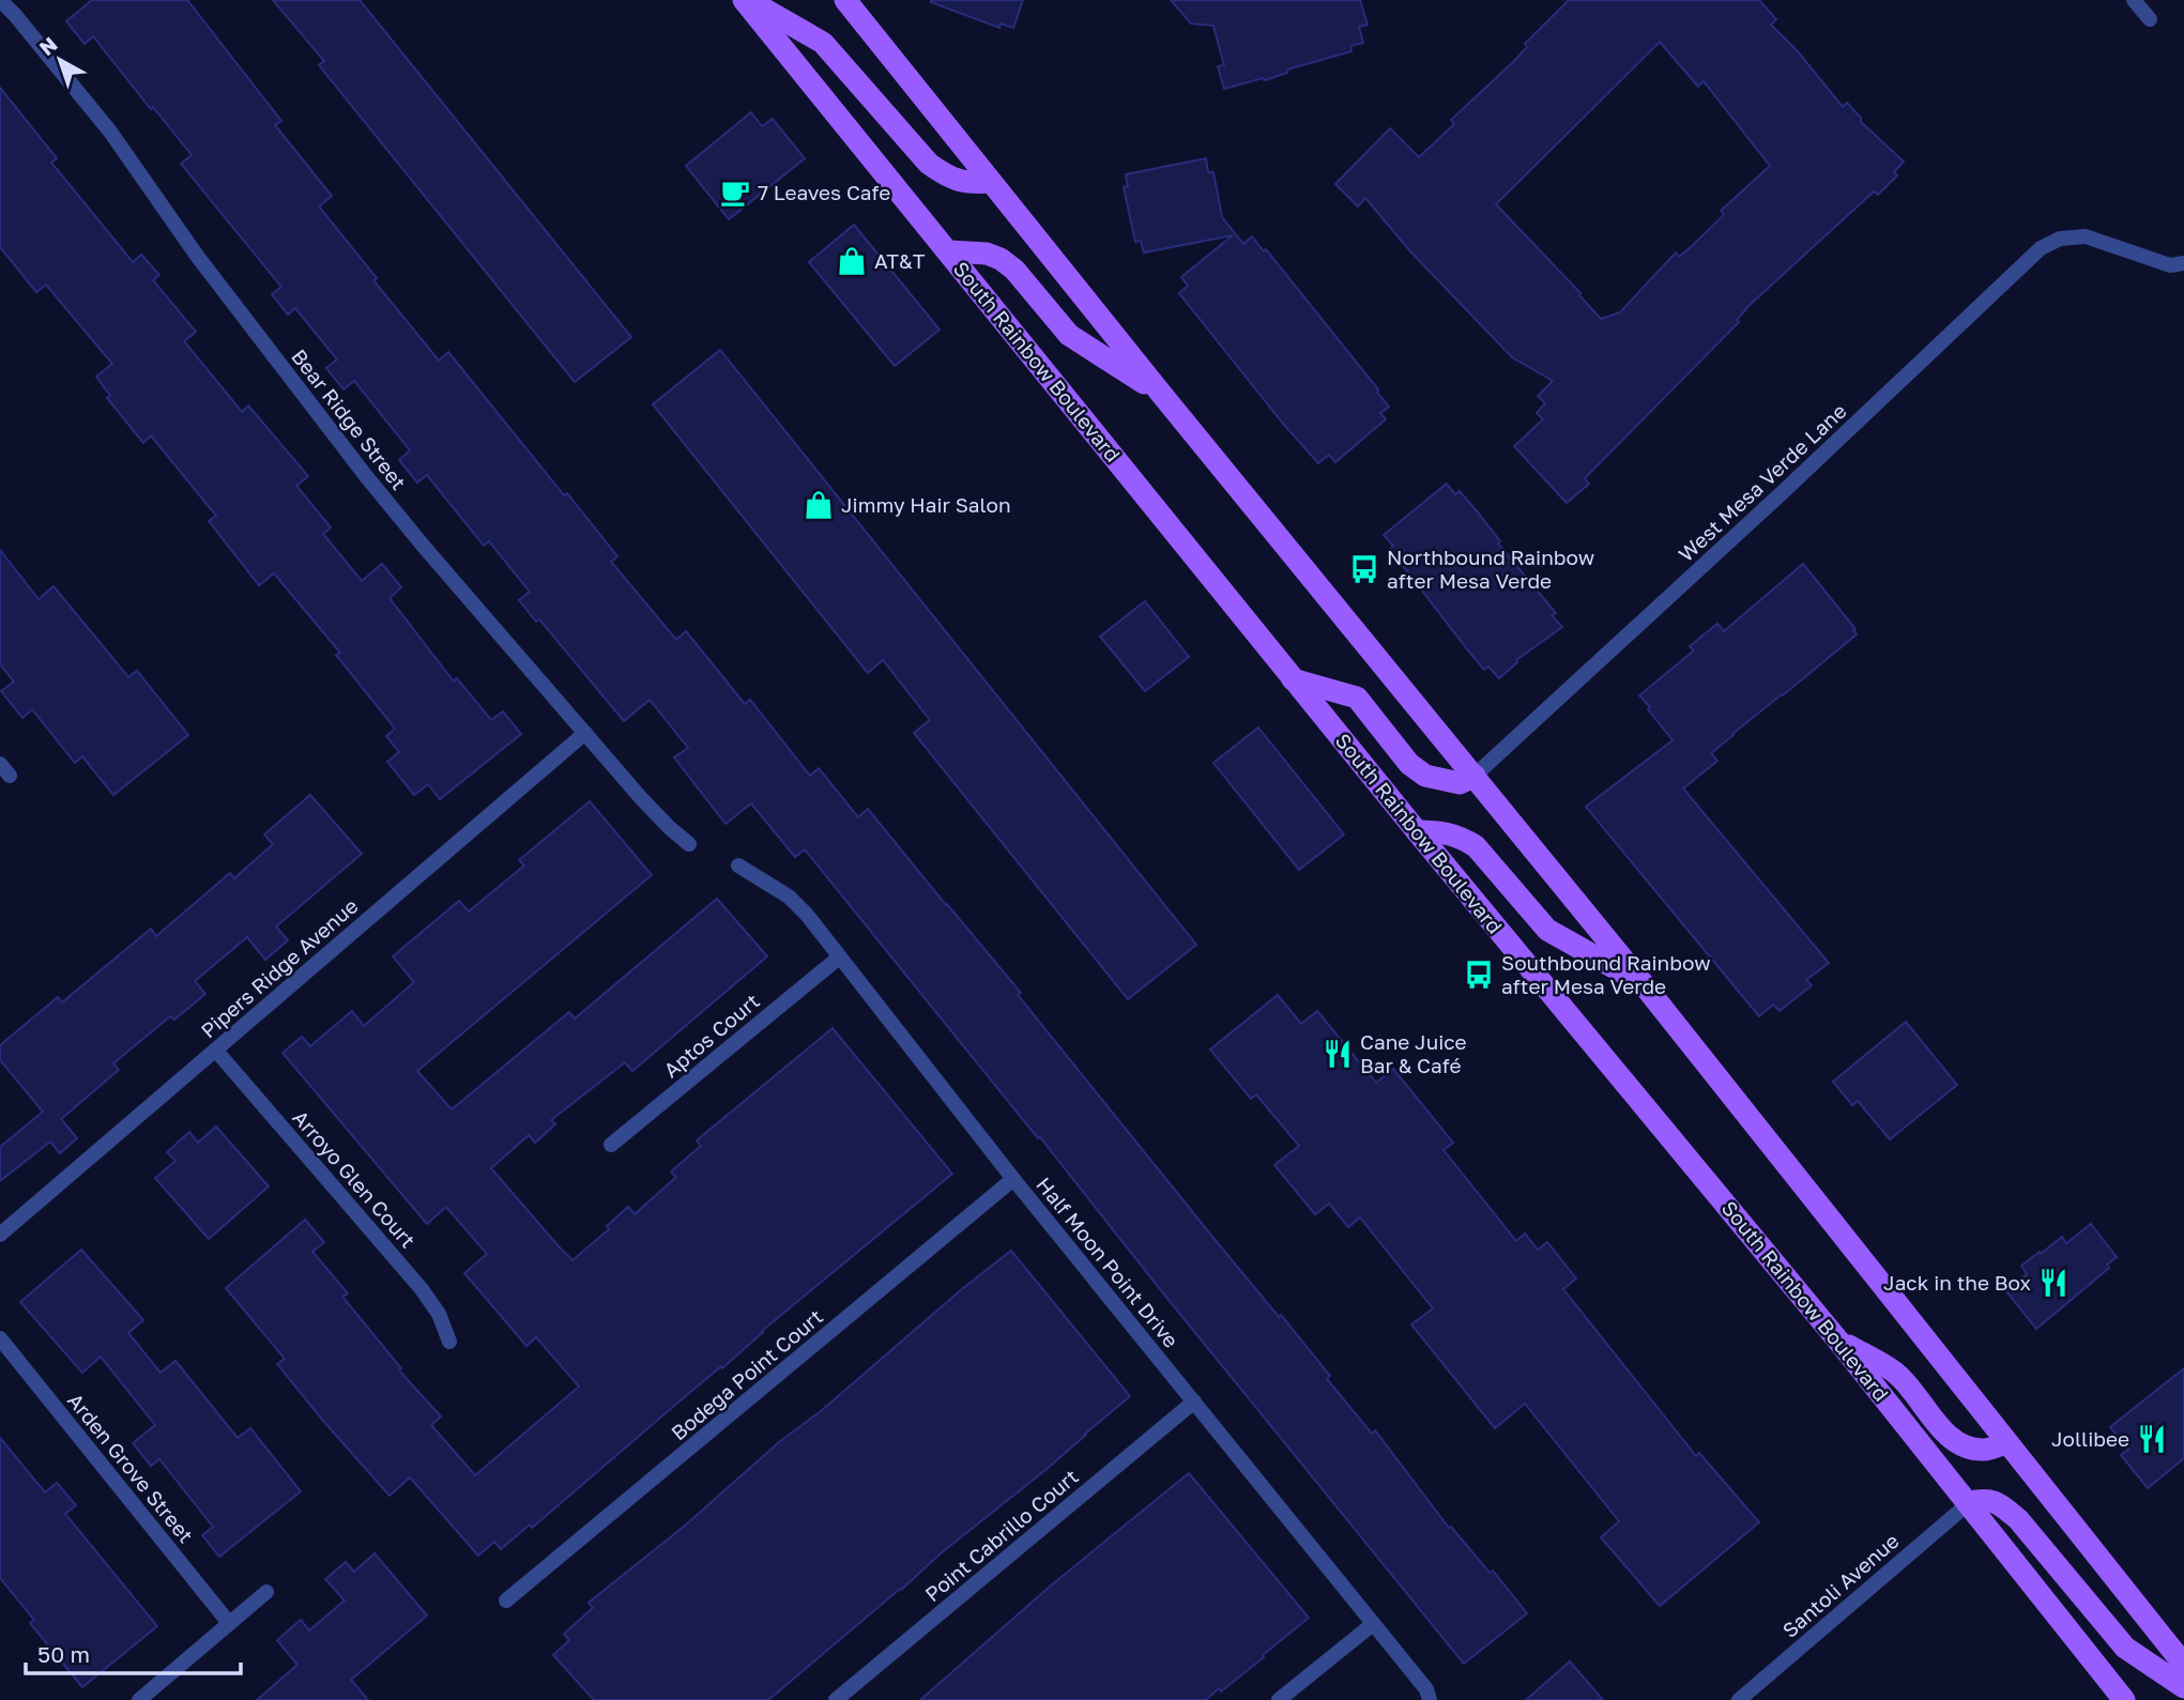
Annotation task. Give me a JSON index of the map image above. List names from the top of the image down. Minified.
{"streets":{"main road":["South Rainbow Boulevard"],"street":["Bear Ridge Street","West Mesa Verde Lane","Pipers Ridge Avenue","Aptos Court","Arroyo Glen Court","Half Moon Point Drive","Bodega Point Court","Arden Grove Street","Point Cabrillo Court","Santoli Avenue"]},"crossings":[["South Rainbow Boulevard","Santoli Avenue"],["Bear Ridge Street","Pipers Ridge Avenue"],["Pipers Ridge Avenue","Arroyo Glen Court"],["Aptos Court","Half Moon Point Drive"],["Half Moon Point Drive","Bodega Point Court"],["Half Moon Point Drive","Point Cabrillo Court"]],"places":{"cafe":["7 Leaves Cafe"],"shop":["AT&T","Jimmy Hair Salon"],"bus stop":["Northbound Rainbow after Mesa Verde","Southbound Rainbow after Mesa Verde"],"restaurant":["Cane Juice Bar & Café","Jack in the Box","Jollibee"]},"scale_bar":"50 m","north":"top left"}
